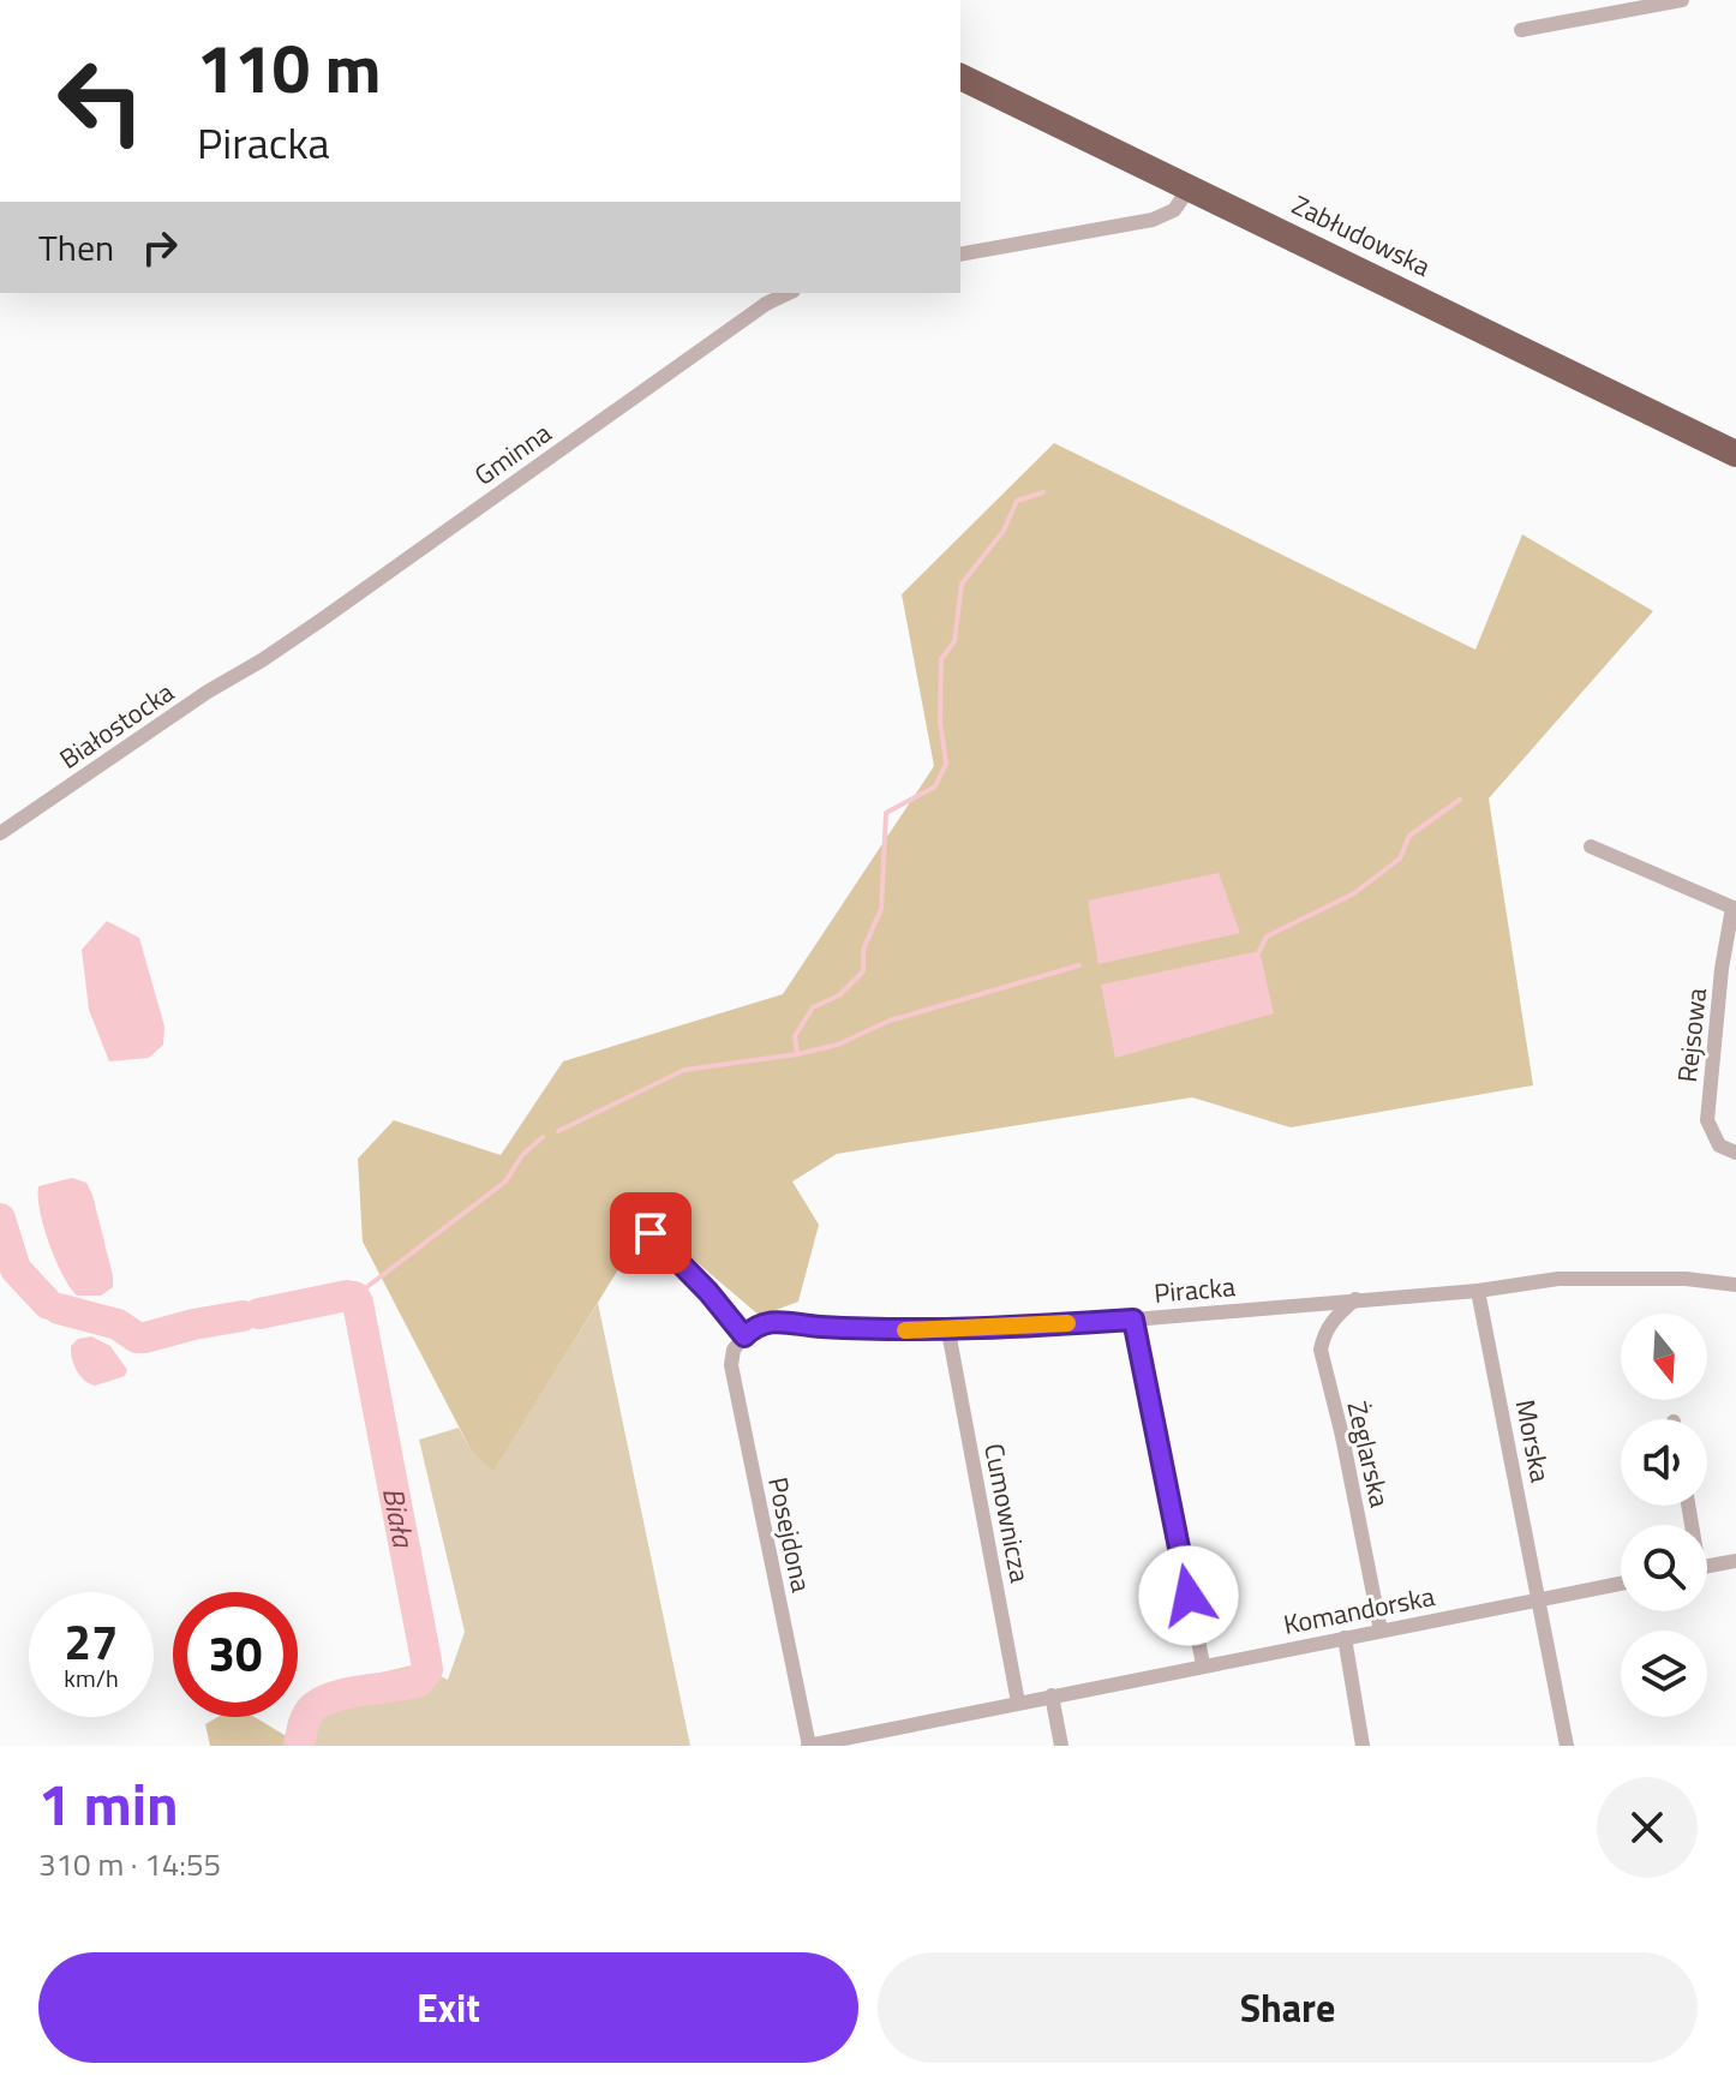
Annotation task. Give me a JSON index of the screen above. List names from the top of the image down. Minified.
{"streets":{"highway":["Zabłudowska"],"street":["Gminna","Białostocka","Rejsowa","Piracka","Morska","Żeglarska","Cumownicza","Posejdona","Komandorska"]},"crossings":[["Gminna","Białostocka"],["Piracka","Morska"],["Piracka","Żeglarska"],["Piracka","Cumownicza"],["Piracka","Posejdona"],["Morska","Komandorska"],["Żeglarska","Komandorska"],["Cumownicza","Komandorska"],["Posejdona","Komandorska"]],"water":["Biała"],"north":"bottom","page":{"turn":["110 m","Piracka"],"then":"Then","speed":"27 km/h","limit":"30","heading":["1 min","310 m · 14:55"],"buttons":["Exit","Share"]}}
